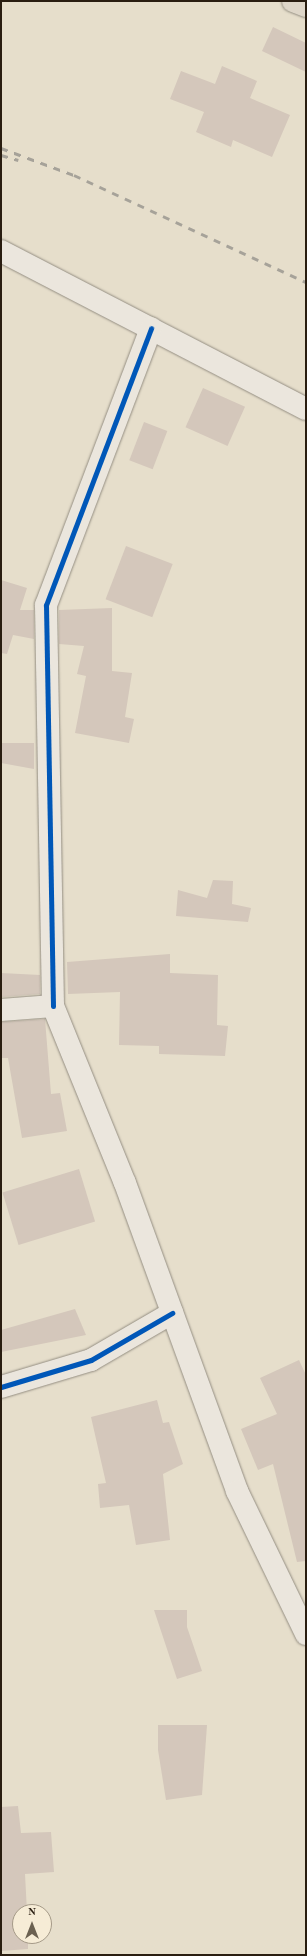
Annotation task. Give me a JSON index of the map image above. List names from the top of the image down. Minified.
{"north":"top"}
